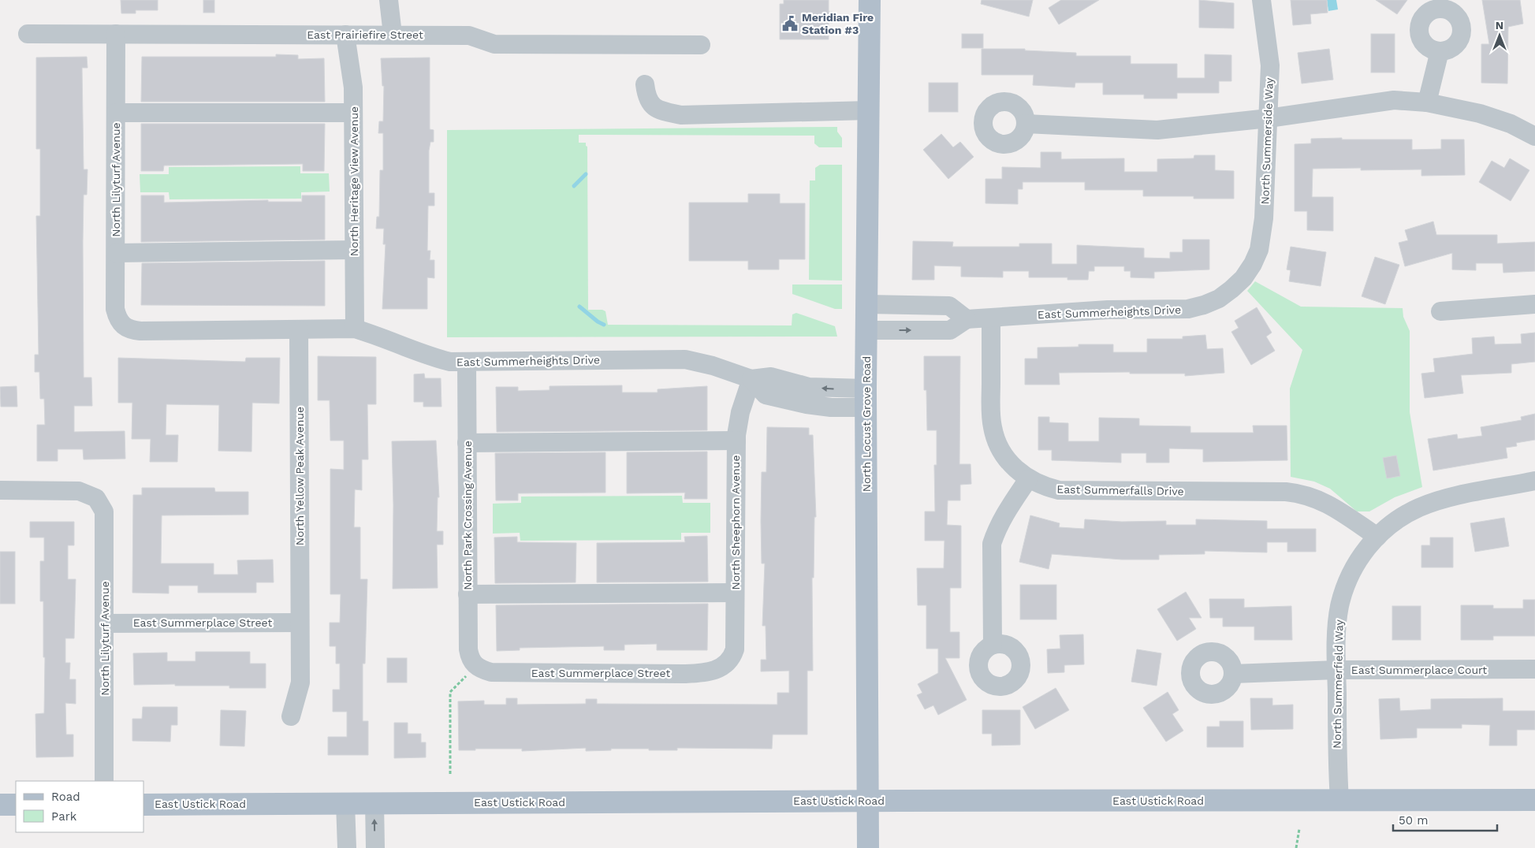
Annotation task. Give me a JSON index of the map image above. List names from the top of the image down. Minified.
{"streets":{"main road":["North Locust Grove Road","East Ustick Road"],"street":["East Prairiefire Street","North Summerside Way","North Lilyturf Avenue","North Heritage View Avenue","East Summerheights Drive","North Yellow Peak Avenue","East Summerfalls Drive","North Park Crossing Avenue","North Sheephorn Avenue","East Summerplace Street","East Summerplace Court","North Summerfield Way"]},"crossings":[["East Prairiefire Street","North Lilyturf Avenue"],["East Prairiefire Street","North Heritage View Avenue"],["North Summerside Way","East Summerheights Drive"],["North Lilyturf Avenue","East Summerheights Drive"],["North Lilyturf Avenue","East Summerplace Street"],["North Heritage View Avenue","East Summerheights Drive"],["East Summerheights Drive","North Locust Grove Road"],["East Summerheights Drive","North Yellow Peak Avenue"],["East Summerheights Drive","East Summerfalls Drive"],["East Summerheights Drive","North Park Crossing Avenue"],["East Summerheights Drive","North Sheephorn Avenue"],["North Locust Grove Road","East Ustick Road"],["North Yellow Peak Avenue","East Summerplace Street"],["East Summerfalls Drive","North Summerfield Way"],["North Park Crossing Avenue","East Summerplace Street"],["North Sheephorn Avenue","East Summerplace Street"],["East Summerplace Court","North Summerfield Way"],["North Summerfield Way","East Ustick Road"]],"places":{"public building":["Meridian Fire Station #3"]},"legend":["Road","Park"],"scale_bar":"50 m","north":"top"}
